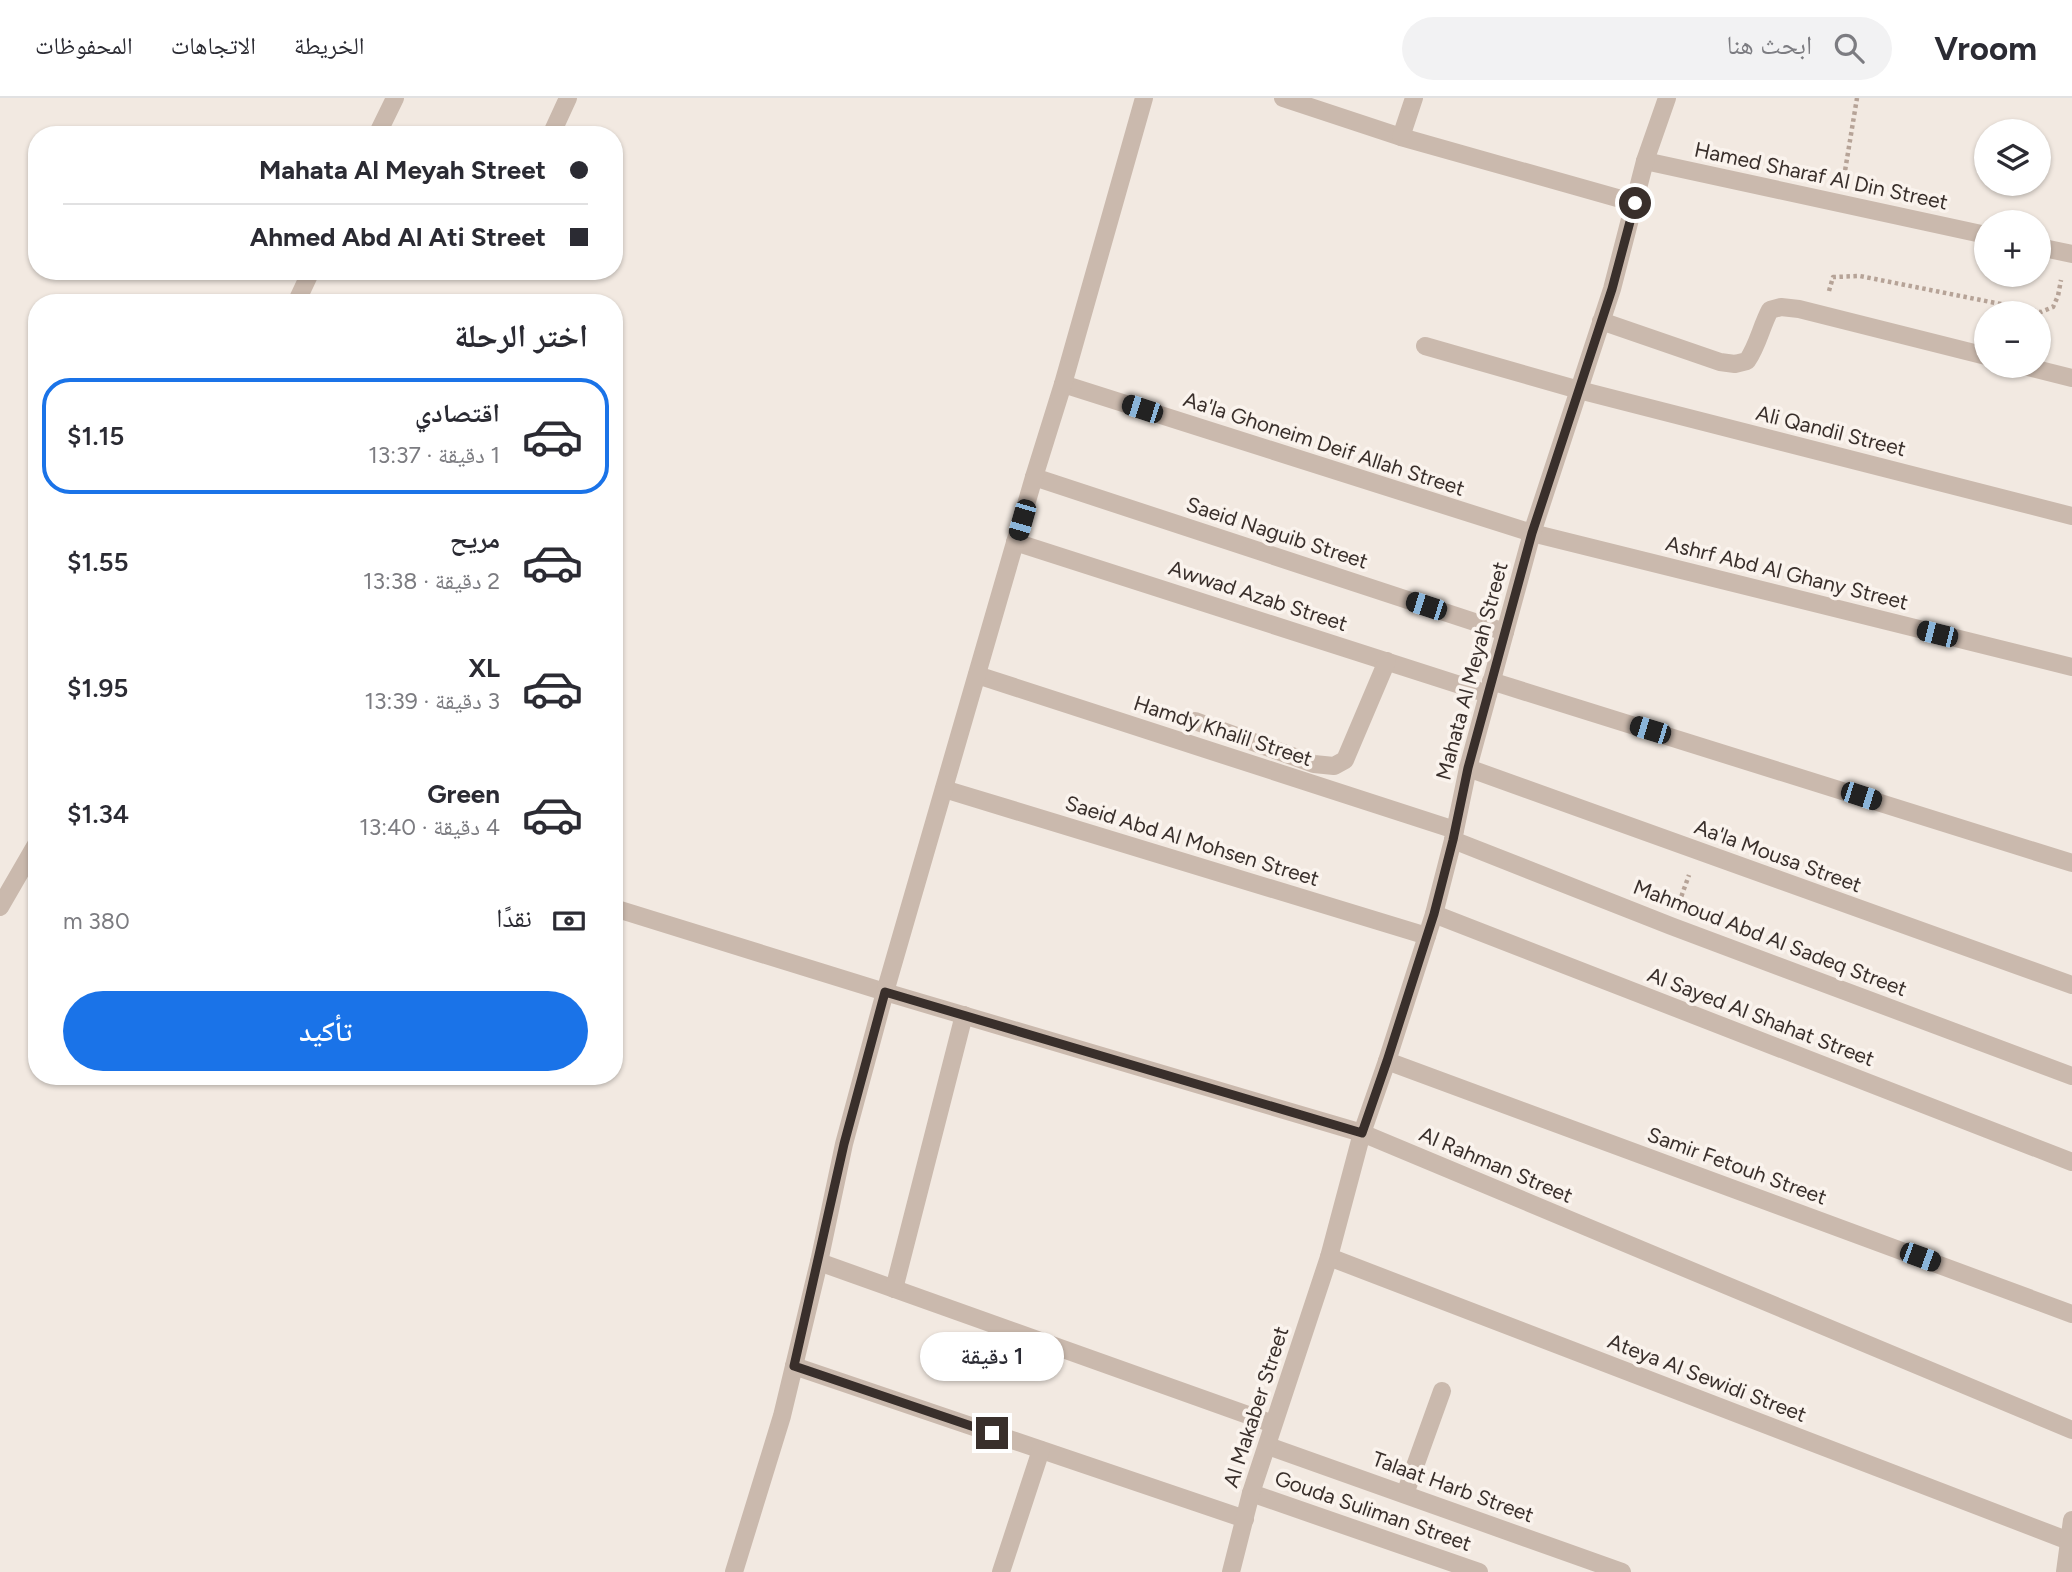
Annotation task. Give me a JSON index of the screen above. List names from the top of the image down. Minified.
{"streets":{"street":["Hamed Sharaf Al Din Street","Ali Qandil Street","Aa'la Ghoneim Deif Allah Street","Saeid Naguib Street","Ashrf Abd Al Ghany Street","Awwad Azab Street","Mahata Al Meyah Street","Hamdy Khalil Street","Saeid Abd Al Mohsen Street","Aa'la Mousa Street","Mahmoud Abd Al Sadeq Street","Al Sayed Al Shahat Street","Al Rahman Street","Samir Fetouh Street","Ateya Al Sewidi Street","Al Makaber Street","Talaat Harb Street","Gouda Suliman Street"]},"crossings":[["Hamed Sharaf Al Din Street","Mahata Al Meyah Street"],["Ali Qandil Street","Mahata Al Meyah Street"],["Aa'la Ghoneim Deif Allah Street","Ashrf Abd Al Ghany Street"],["Aa'la Ghoneim Deif Allah Street","Mahata Al Meyah Street"],["Saeid Naguib Street","Mahata Al Meyah Street"],["Ashrf Abd Al Ghany Street","Mahata Al Meyah Street"],["Awwad Azab Street","Mahata Al Meyah Street"],["Mahata Al Meyah Street","Hamdy Khalil Street"],["Mahata Al Meyah Street","Saeid Abd Al Mohsen Street"],["Mahata Al Meyah Street","Aa'la Mousa Street"],["Mahata Al Meyah Street","Mahmoud Abd Al Sadeq Street"],["Mahata Al Meyah Street","Al Sayed Al Shahat Street"],["Mahata Al Meyah Street","Al Rahman Street"],["Mahata Al Meyah Street","Samir Fetouh Street"],["Mahata Al Meyah Street","Ateya Al Sewidi Street"],["Mahata Al Meyah Street","Al Makaber Street"],["Hamdy Khalil Street","Mahmoud Abd Al Sadeq Street"],["Ateya Al Sewidi Street","Al Makaber Street"],["Al Makaber Street","Talaat Harb Street"],["Al Makaber Street","Gouda Suliman Street"]],"page":{"header":"Vroom","search":"ابحث هنا","nav":["الخريطة","الاتجاهات","المحفوظات"],"map_buttons":["+","−"],"banner":["Mahata Al Meyah Street","Ahmed Abd Al Ati Street"],"heading":"اختر الرحلة","list":[{"name":"اقتصادي","note":"1 دقيقة · 13:37","value":"$1.15"},{"name":"مريح","note":"2 دقيقة · 13:38","value":"$1.55"},{"name":"XL","note":"3 دقيقة · 13:39","value":"$1.95"},{"name":"Green","note":"4 دقيقة · 13:40","value":"$1.34"}],"pay":["نقدًا","380 m"],"buttons":"تأكيد","bubble":"1 دقيقة"}}
